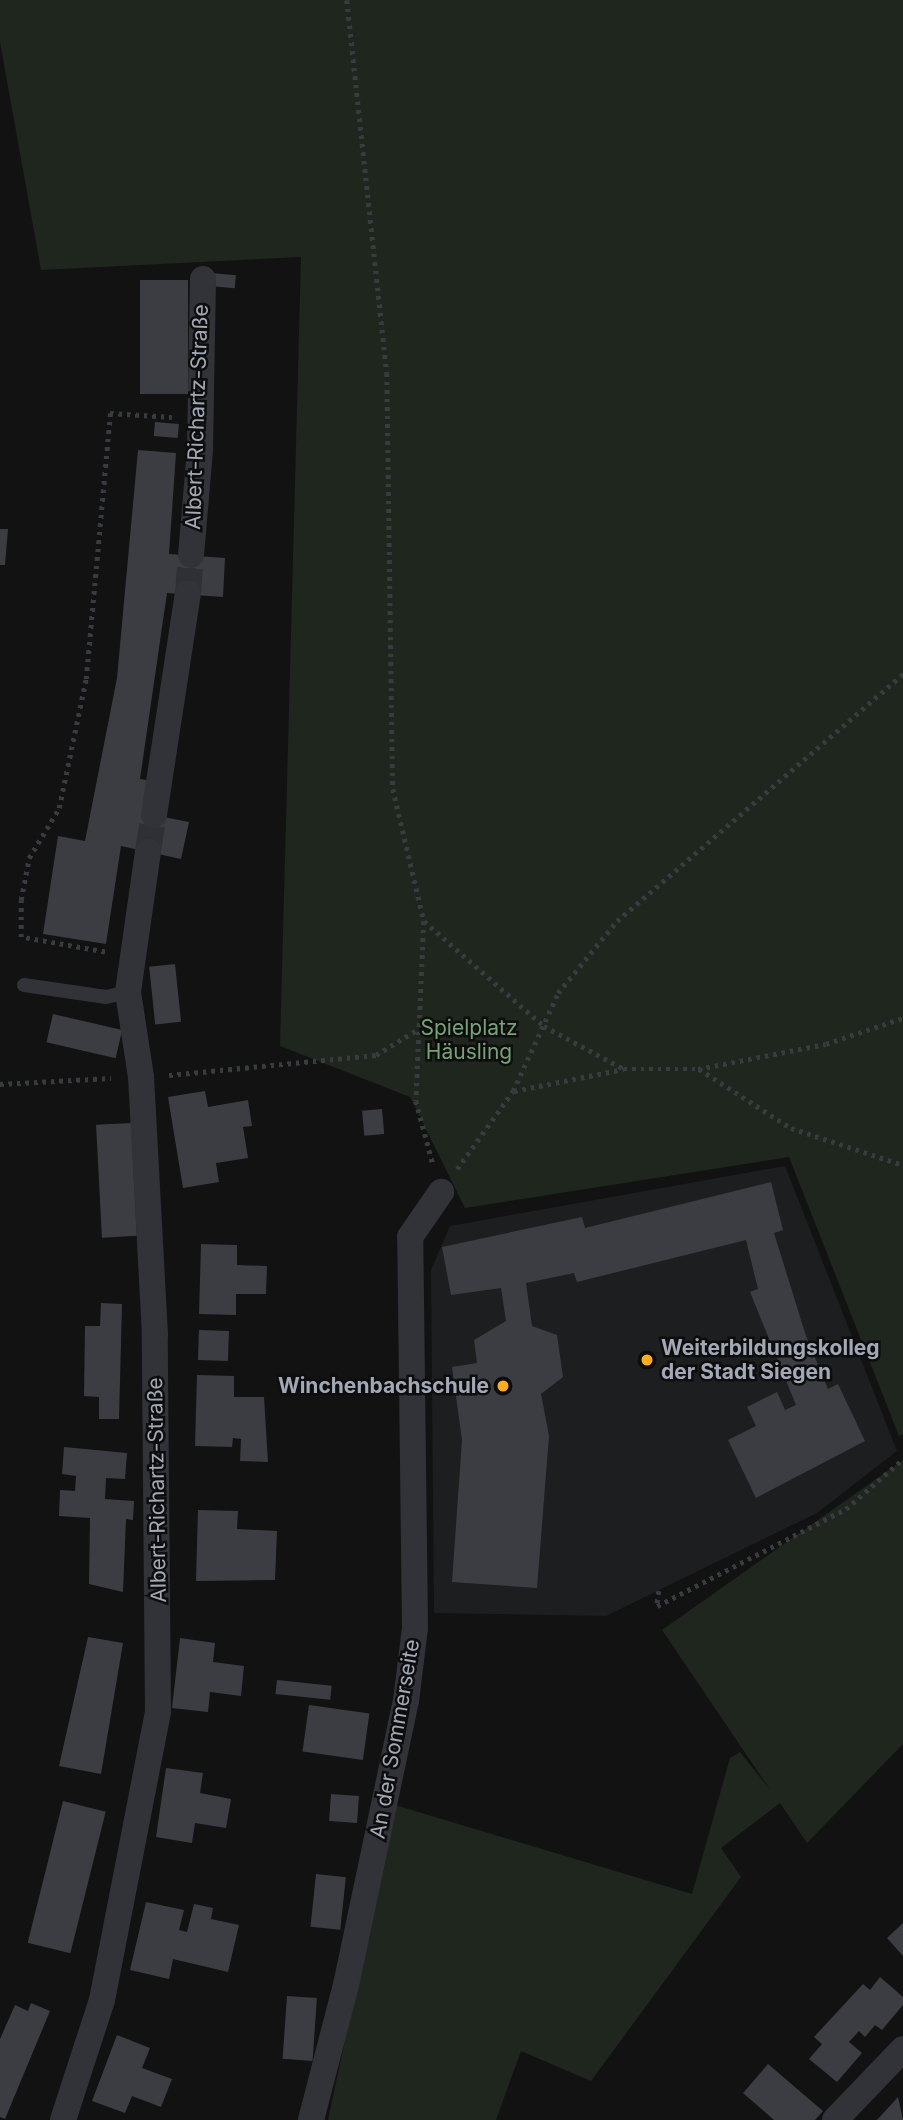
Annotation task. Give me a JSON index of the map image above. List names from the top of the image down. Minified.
{"streets":{"street":["Albert-Richartz-Straße","An der Sommerseite"]},"parks":["Spielplatz Häusling"],"places":["Weiterbildungskolleg der Stadt Siegen","Winchenbachschule"]}
